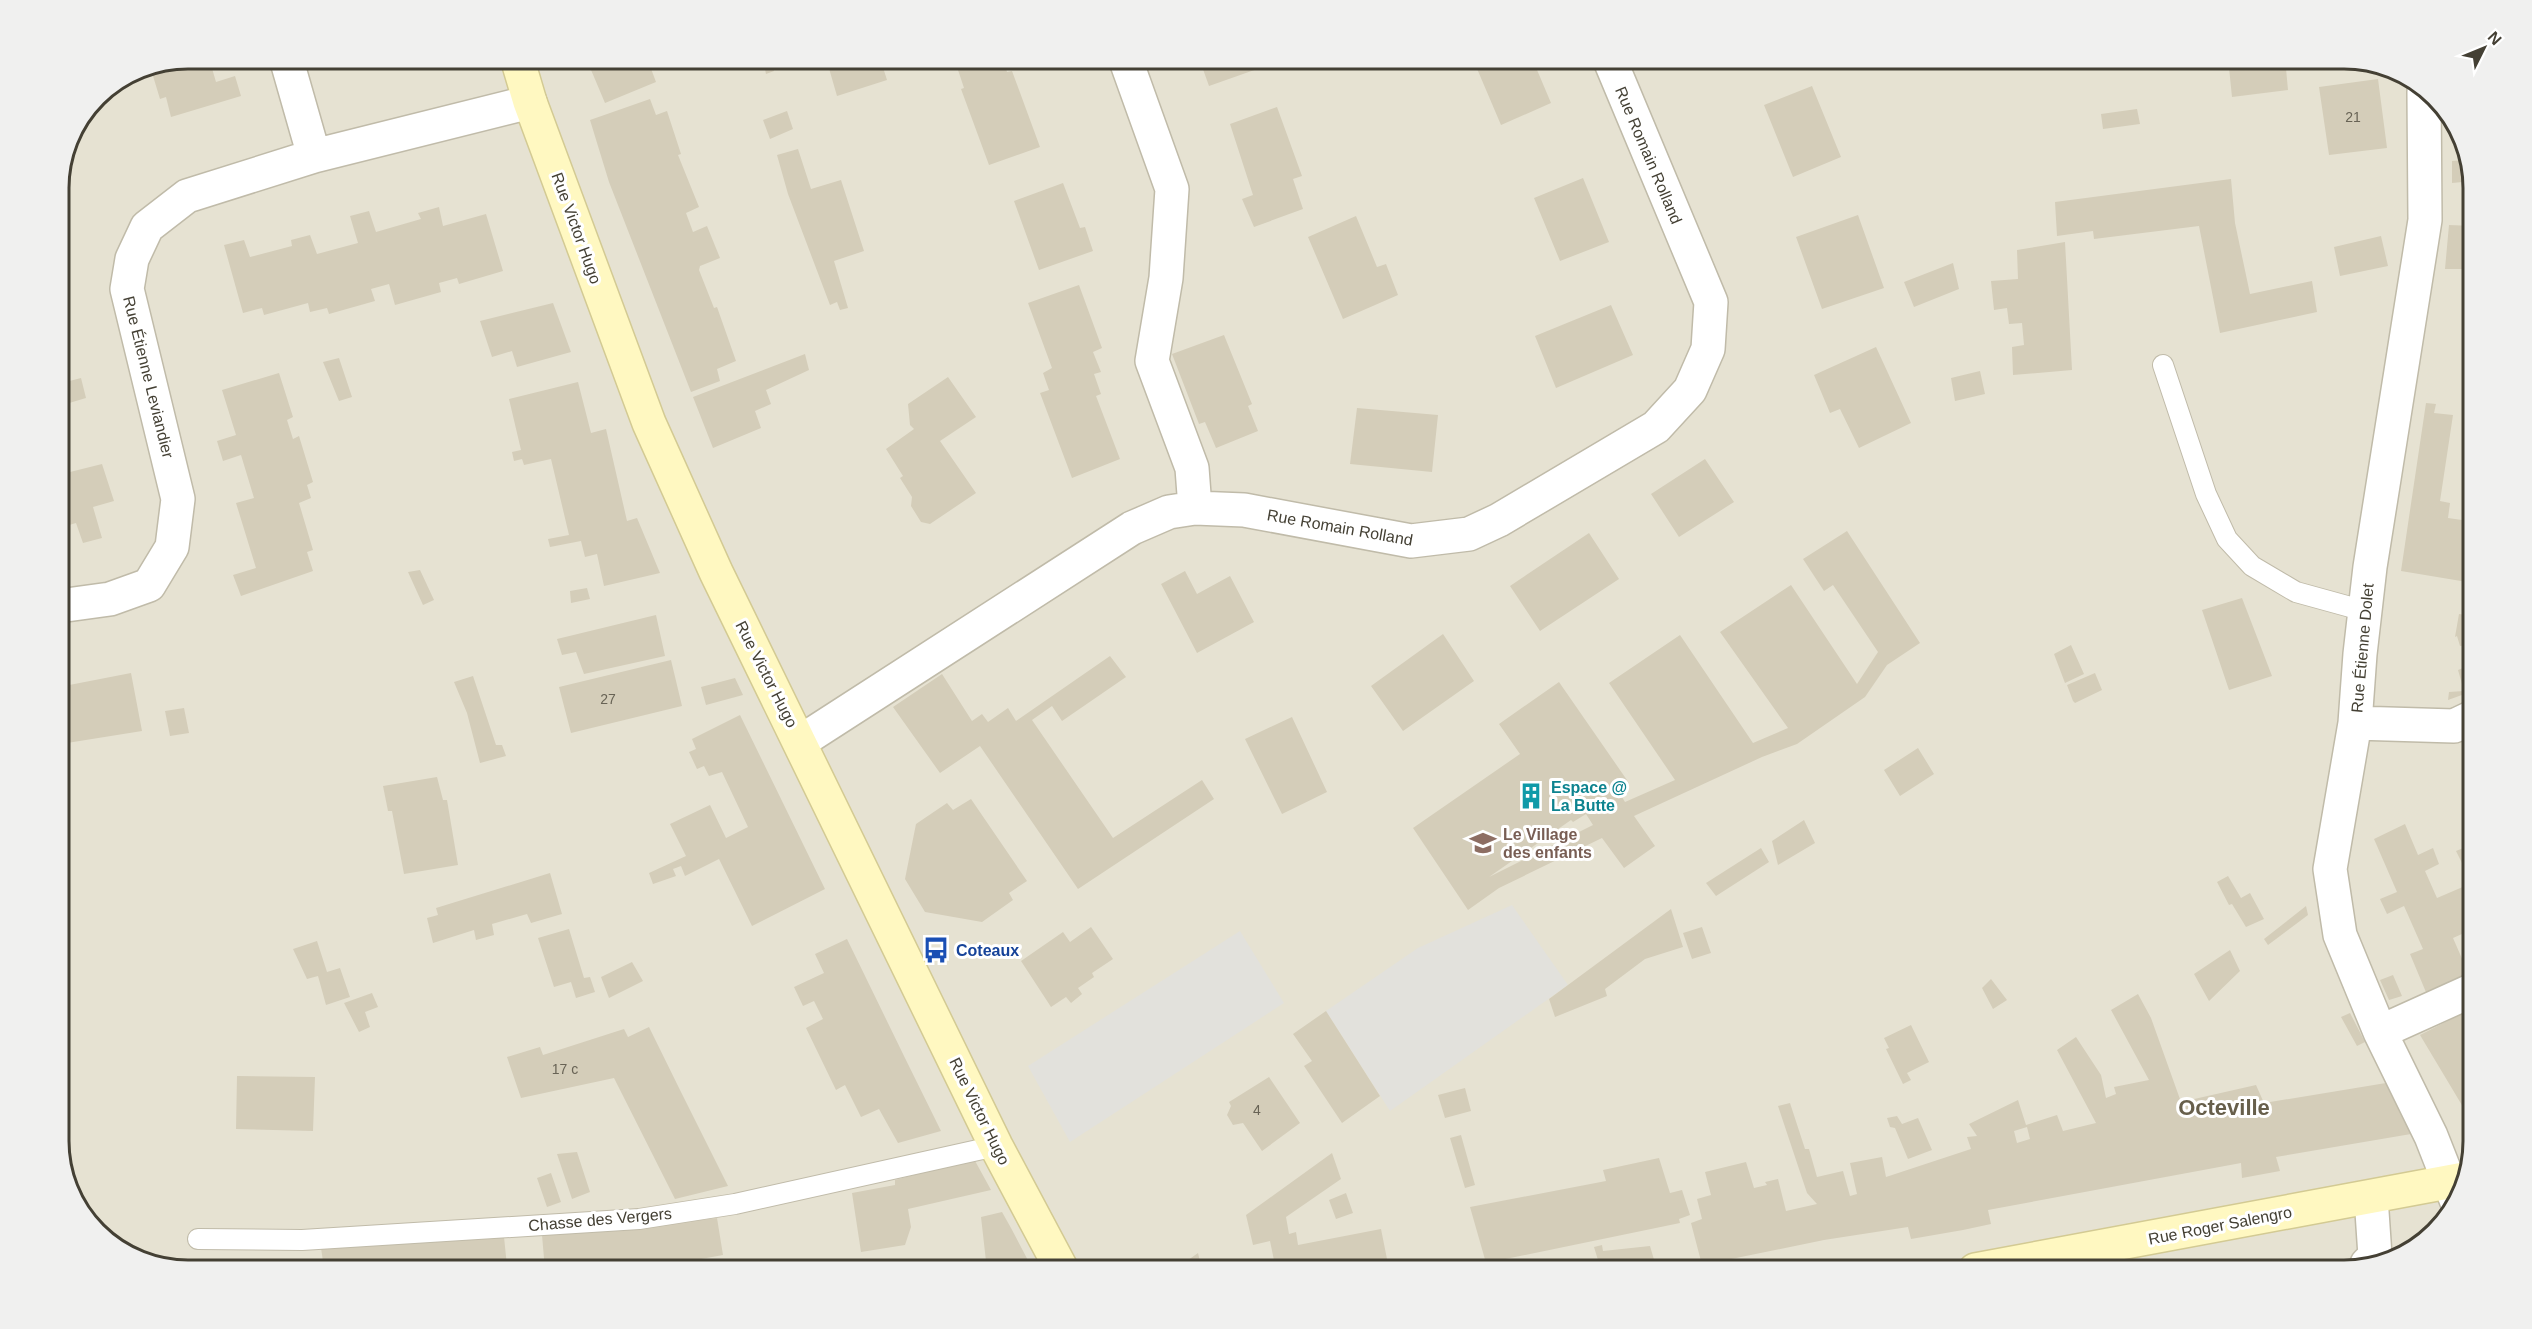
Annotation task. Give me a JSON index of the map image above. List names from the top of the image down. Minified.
{"streets":{"main road":["Rue Victor Hugo","Rue Roger Salengro"],"street":["Rue Romain Rolland","Rue Étienne Leviandier","Rue Étienne Dolet"],"lane":["Chasse des Vergers"]},"crossings":[["Rue Romain Rolland","Rue Victor Hugo"],["Rue Victor Hugo","Rue Étienne Leviandier"],["Rue Victor Hugo","Chasse des Vergers"]],"districts":["Octeville"],"places":{"building":["Espace @ La Butte"],"school or university":["Le Village des enfants"],"bus stop":["Coteaux"]},"house_numbers":["21","27","17 c","4"],"north":"top right"}
